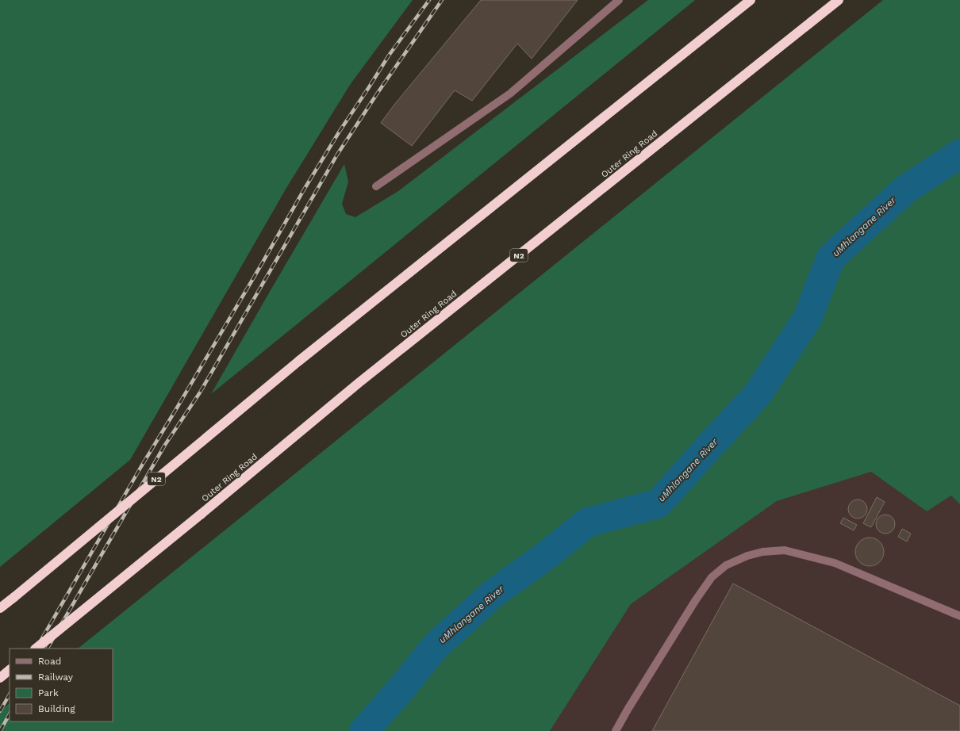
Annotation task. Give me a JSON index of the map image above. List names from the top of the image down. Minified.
{"streets":{"highway":["Outer Ring Road","N2"]},"water":["uMhlangane River"],"legend":["Road","Railway","Park","Building"]}
